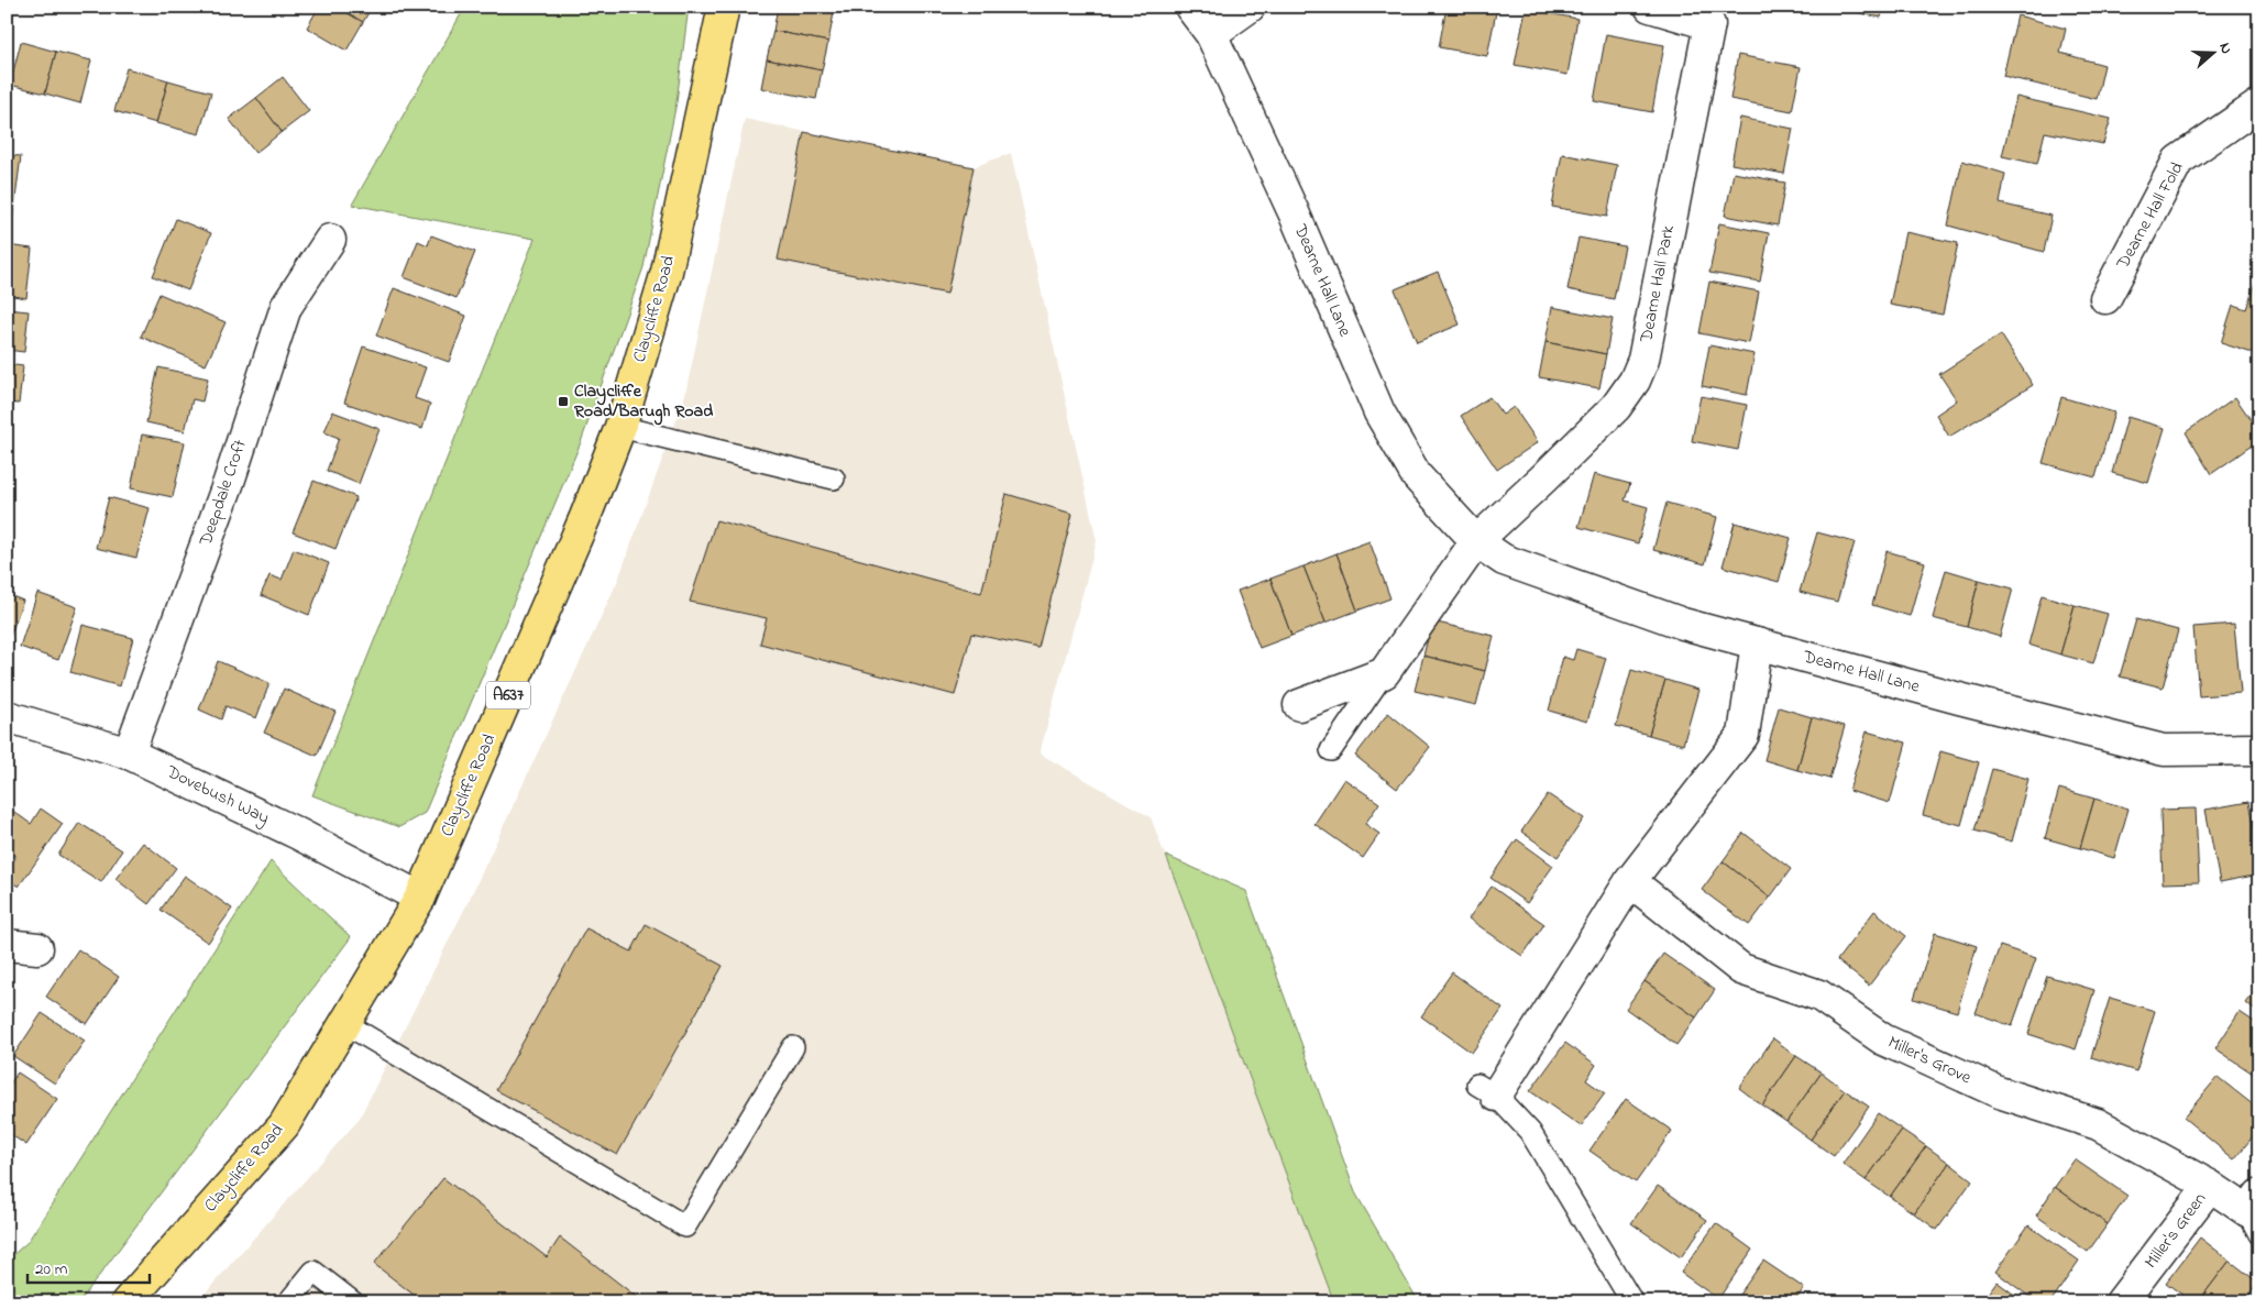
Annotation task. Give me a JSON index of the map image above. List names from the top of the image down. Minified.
{"streets":{"highway":["Claycliffe Road","A637"],"street":["Dearne Hall Fold","Dearne Hall Lane","Dearne Hall Park","Deepdale Croft","Dovebush Way","Miller's Grove","Miller's Green"]},"crossings":[["Dearne Hall Lane","Dearne Hall Park"],["Claycliffe Road","Dovebush Way"],["Deepdale Croft","Dovebush Way"],["Miller's Grove","Miller's Green"]],"places":{"transit":["Claycliffe Road/Barugh Road"]},"scale_bar":"20 m","north":"right"}
